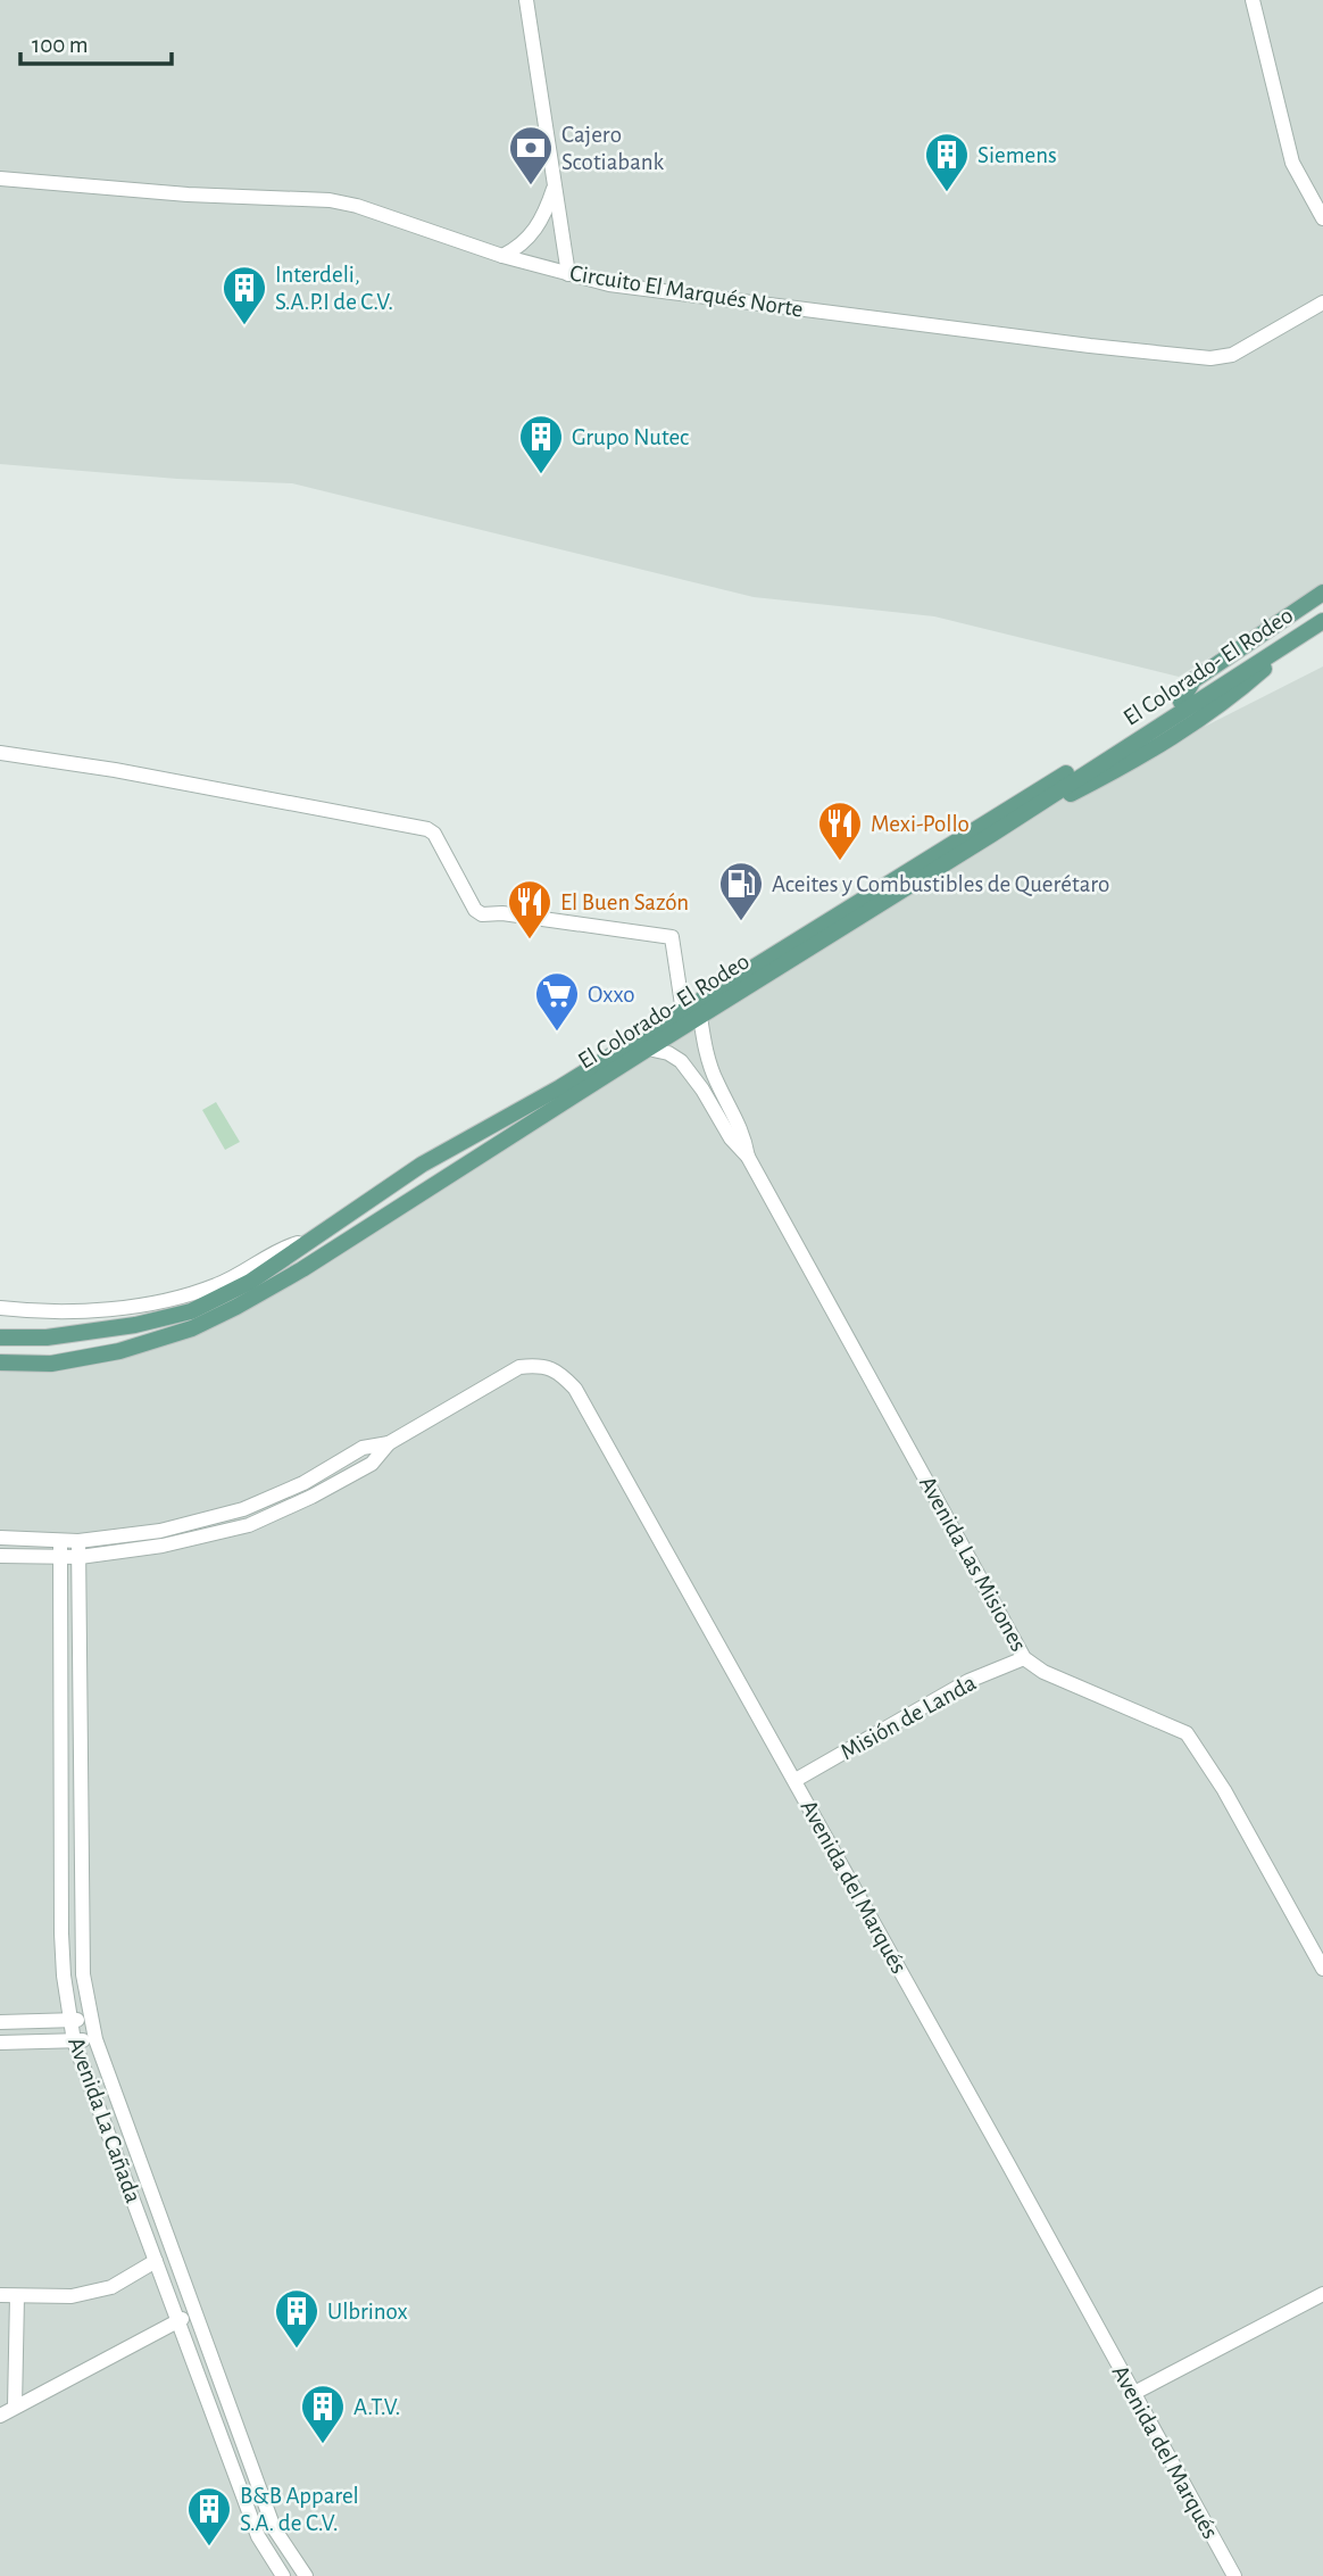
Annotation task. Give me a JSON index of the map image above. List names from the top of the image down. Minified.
{"streets":{"main road":["El Colorado- El Rodeo"],"street":["Circuito El Marqués Norte","Avenida Las Misiones","Misión de Landa","Avenida del Marqués","Avenida La Cañada"]},"crossings":[["El Colorado- El Rodeo","Avenida Las Misiones"],["Avenida Las Misiones","Misión de Landa"],["Misión de Landa","Avenida del Marqués"],["Avenida del Marqués","Avenida La Cañada"]],"places":{"bank":["Cajero Scotiabank"],"building":["Siemens","Interdeli, S.A.P.I de C.V.","Grupo Nutec","Ulbrinox","A.T.V.","B&B Apparel S.A. de C.V."],"restaurant":["Mexi-Pollo","El Buen Sazón"],"fuel station":["Aceites y Combustibles de Querétaro"],"supermarket":["Oxxo"]},"scale_bar":"100 m"}
